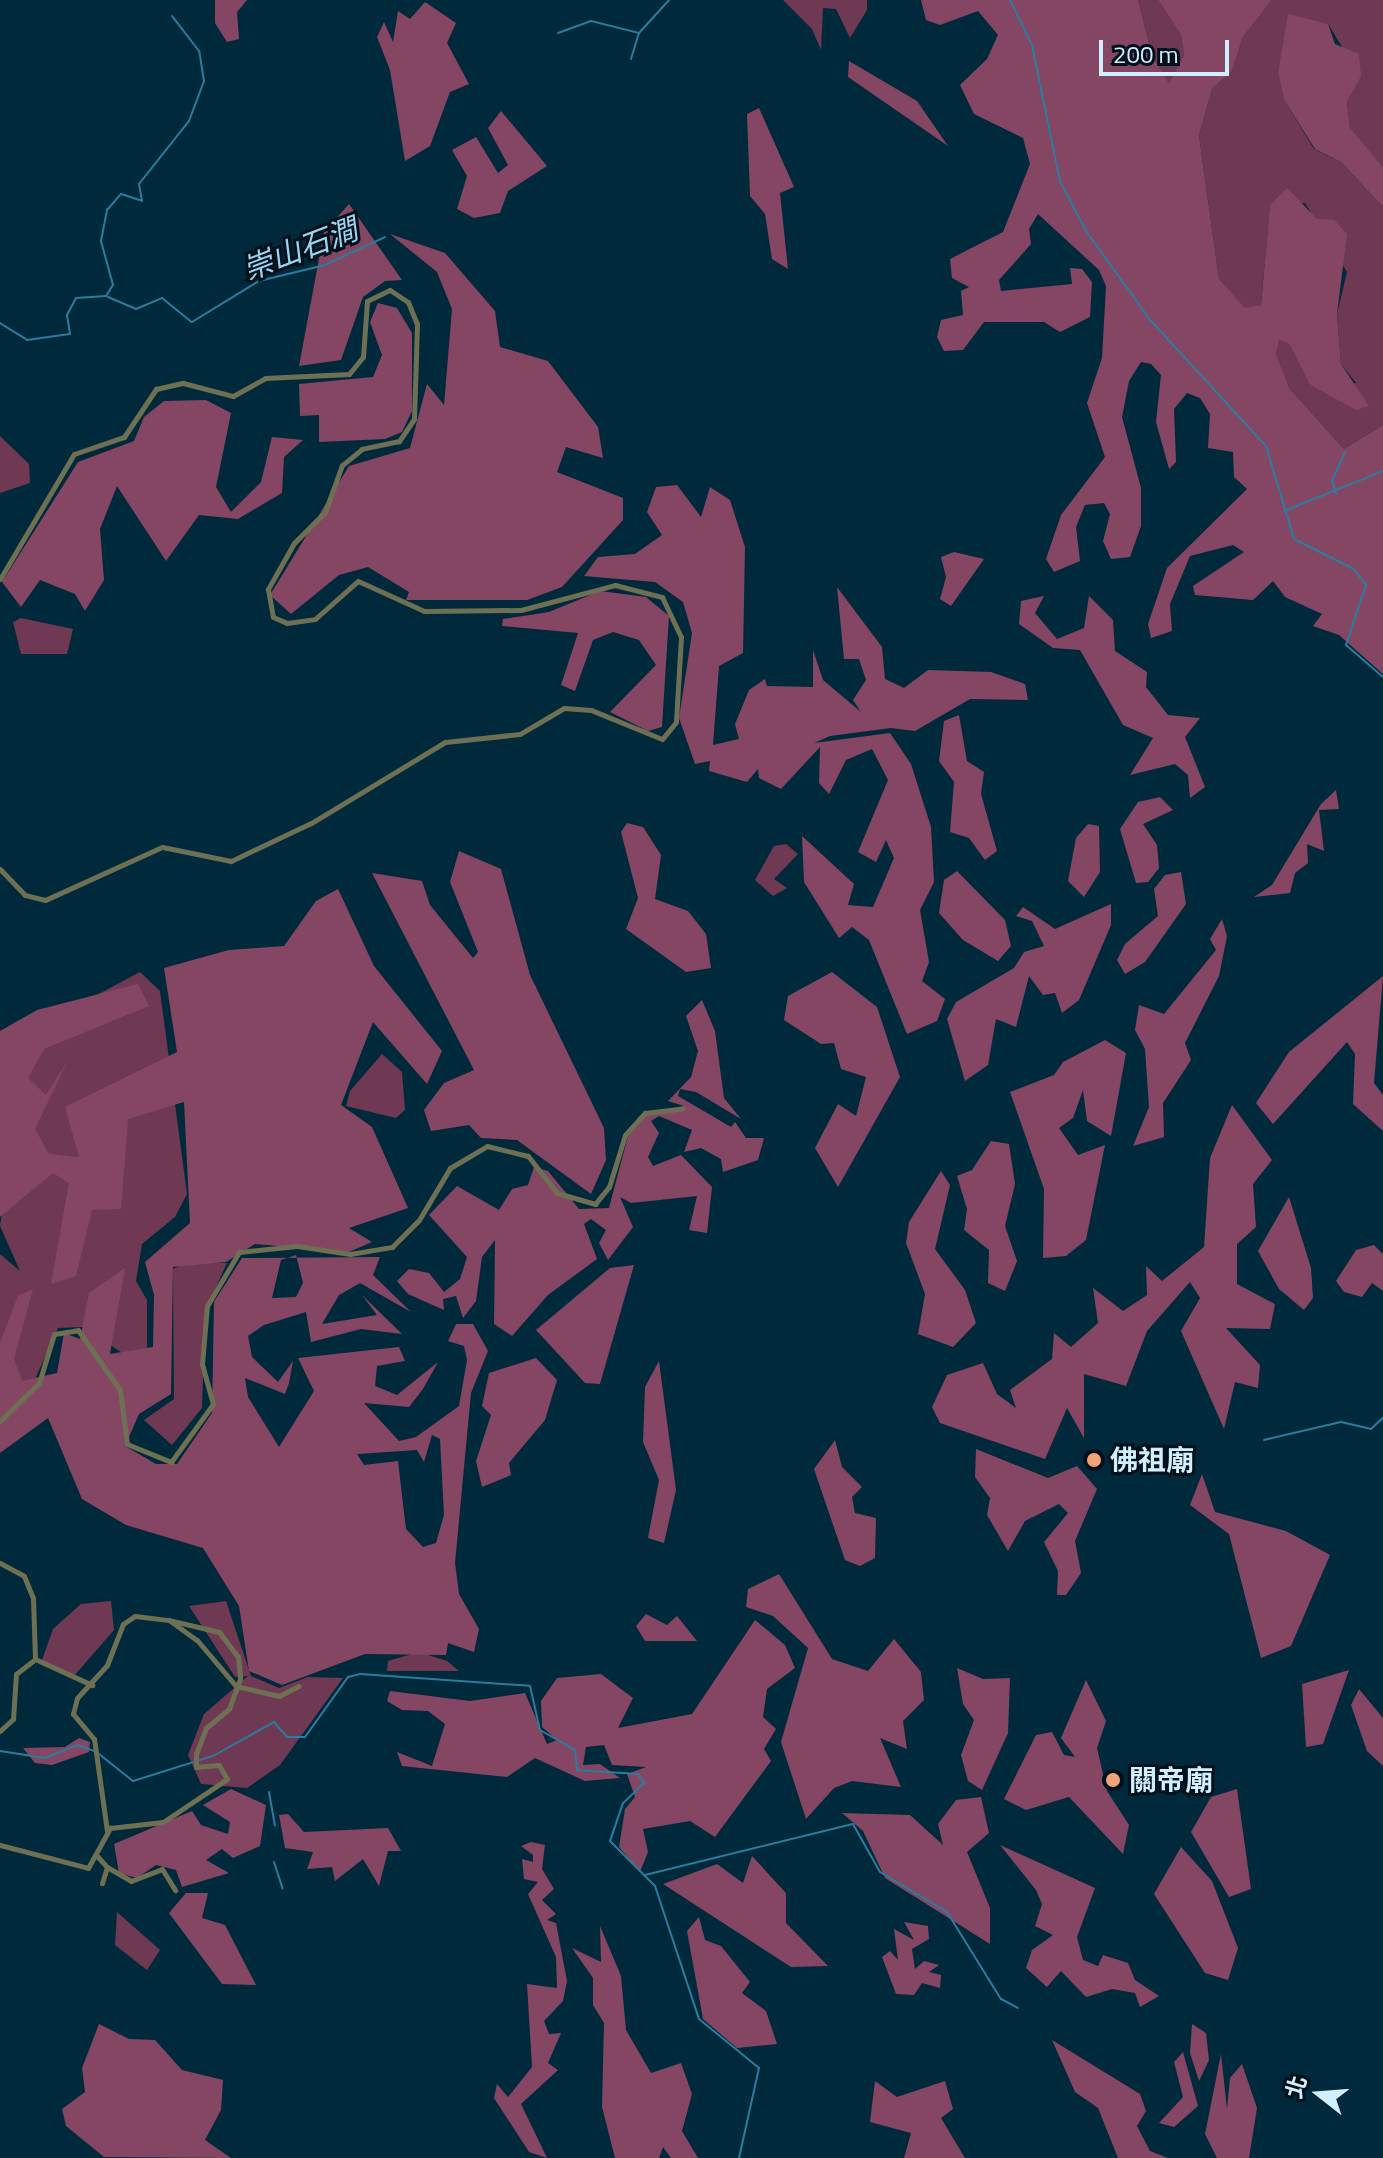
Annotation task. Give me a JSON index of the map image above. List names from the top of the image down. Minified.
{"water":["崇山石澗"],"places":["佛祖廟","關帝廟"],"scale_bar":"200 m","north":"left"}
